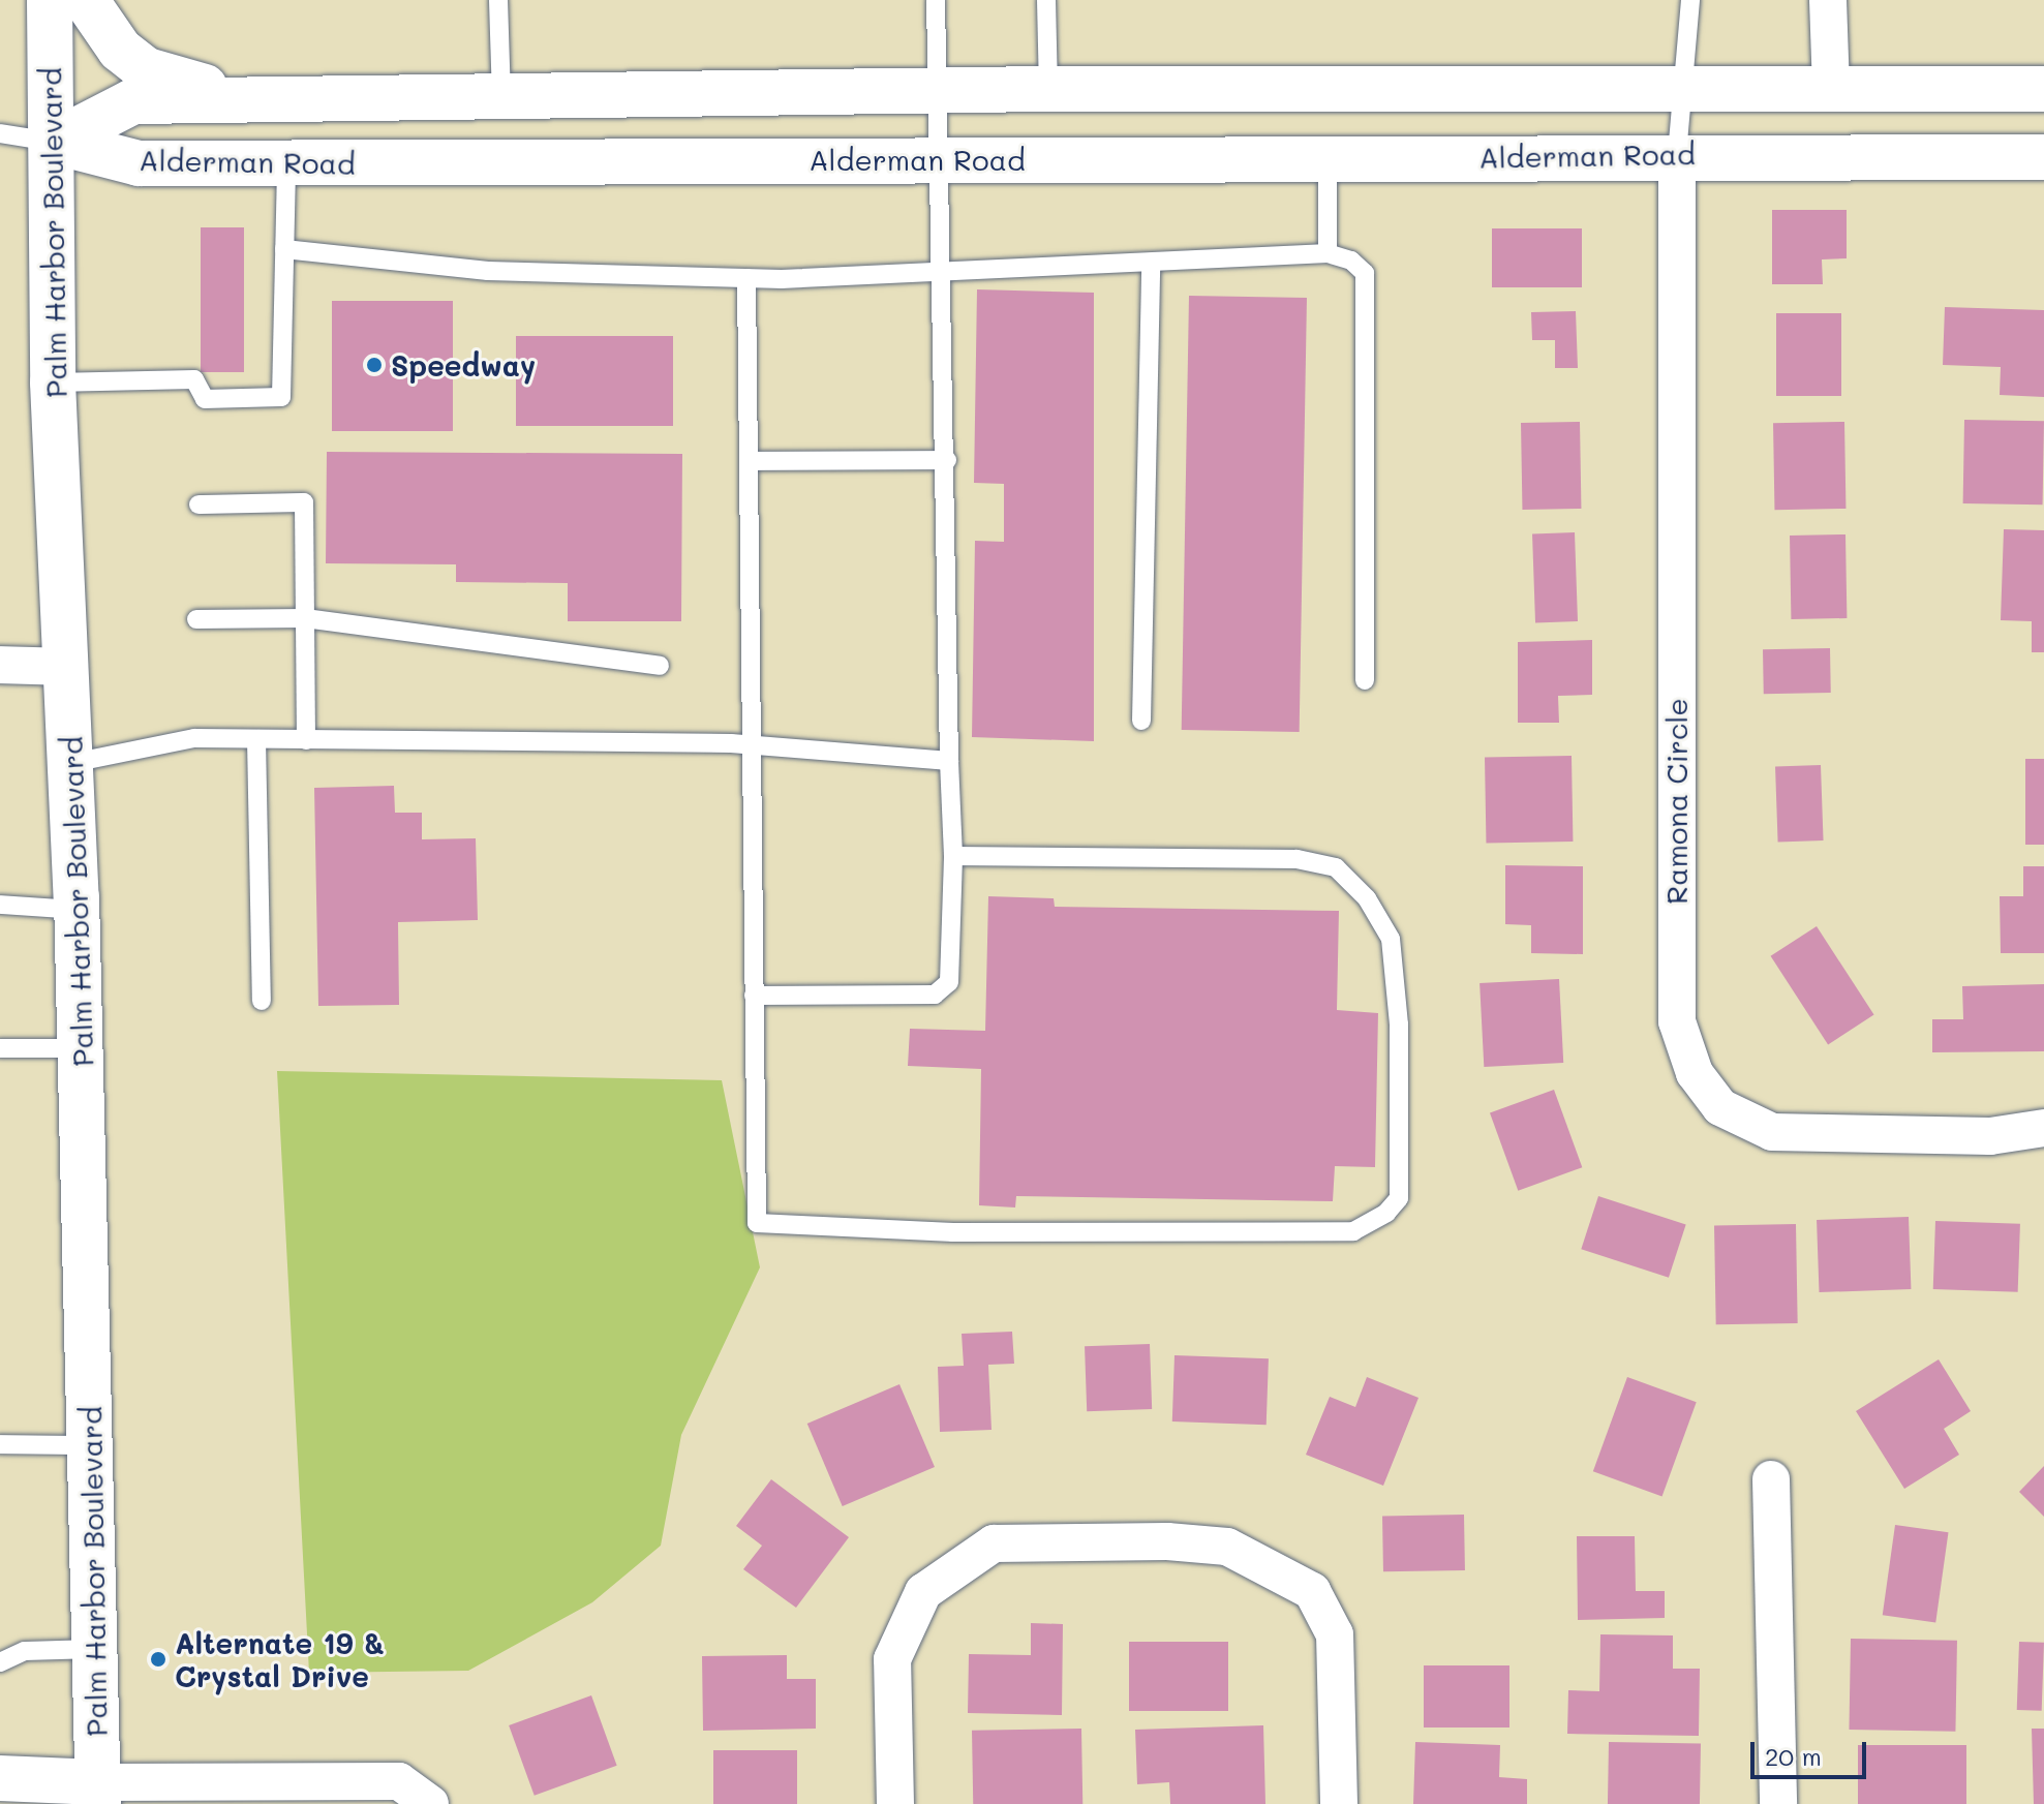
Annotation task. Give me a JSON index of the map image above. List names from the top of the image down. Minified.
{"streets":{"main road":["Alderman Road","Palm Harbor Boulevard"],"street":["Ramona Circle"]},"crossings":[["Alderman Road","Palm Harbor Boulevard"],["Alderman Road","Ramona Circle"]],"places":["Speedway","Alternate 19 & Crystal Drive"],"scale_bar":"20 m"}
